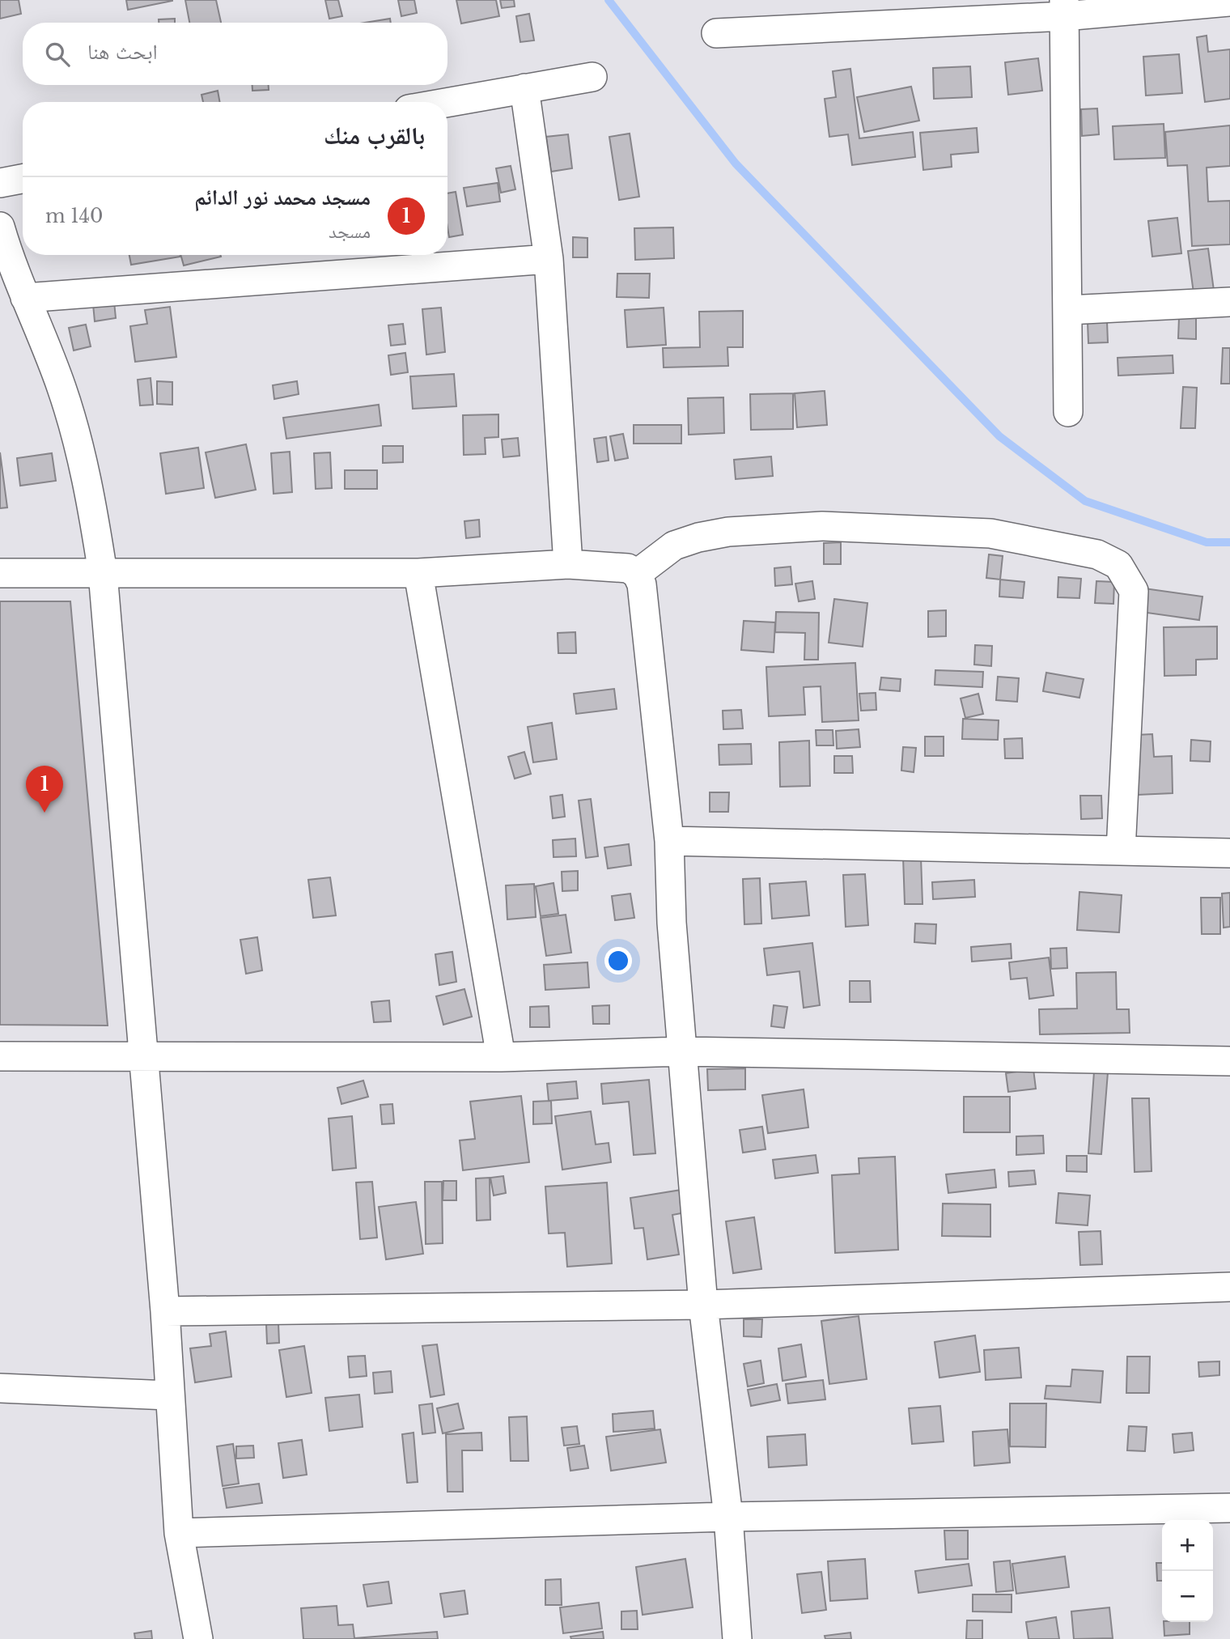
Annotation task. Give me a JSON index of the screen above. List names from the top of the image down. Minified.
{"page":{"search":"ابحث هنا","heading":"بالقرب منك","list":[{"mark":"1","name":"مسجد محمد نور الدائم","note":"مسجد","value":"140 m"}],"pins":"1","map_buttons":["+","−"]}}
